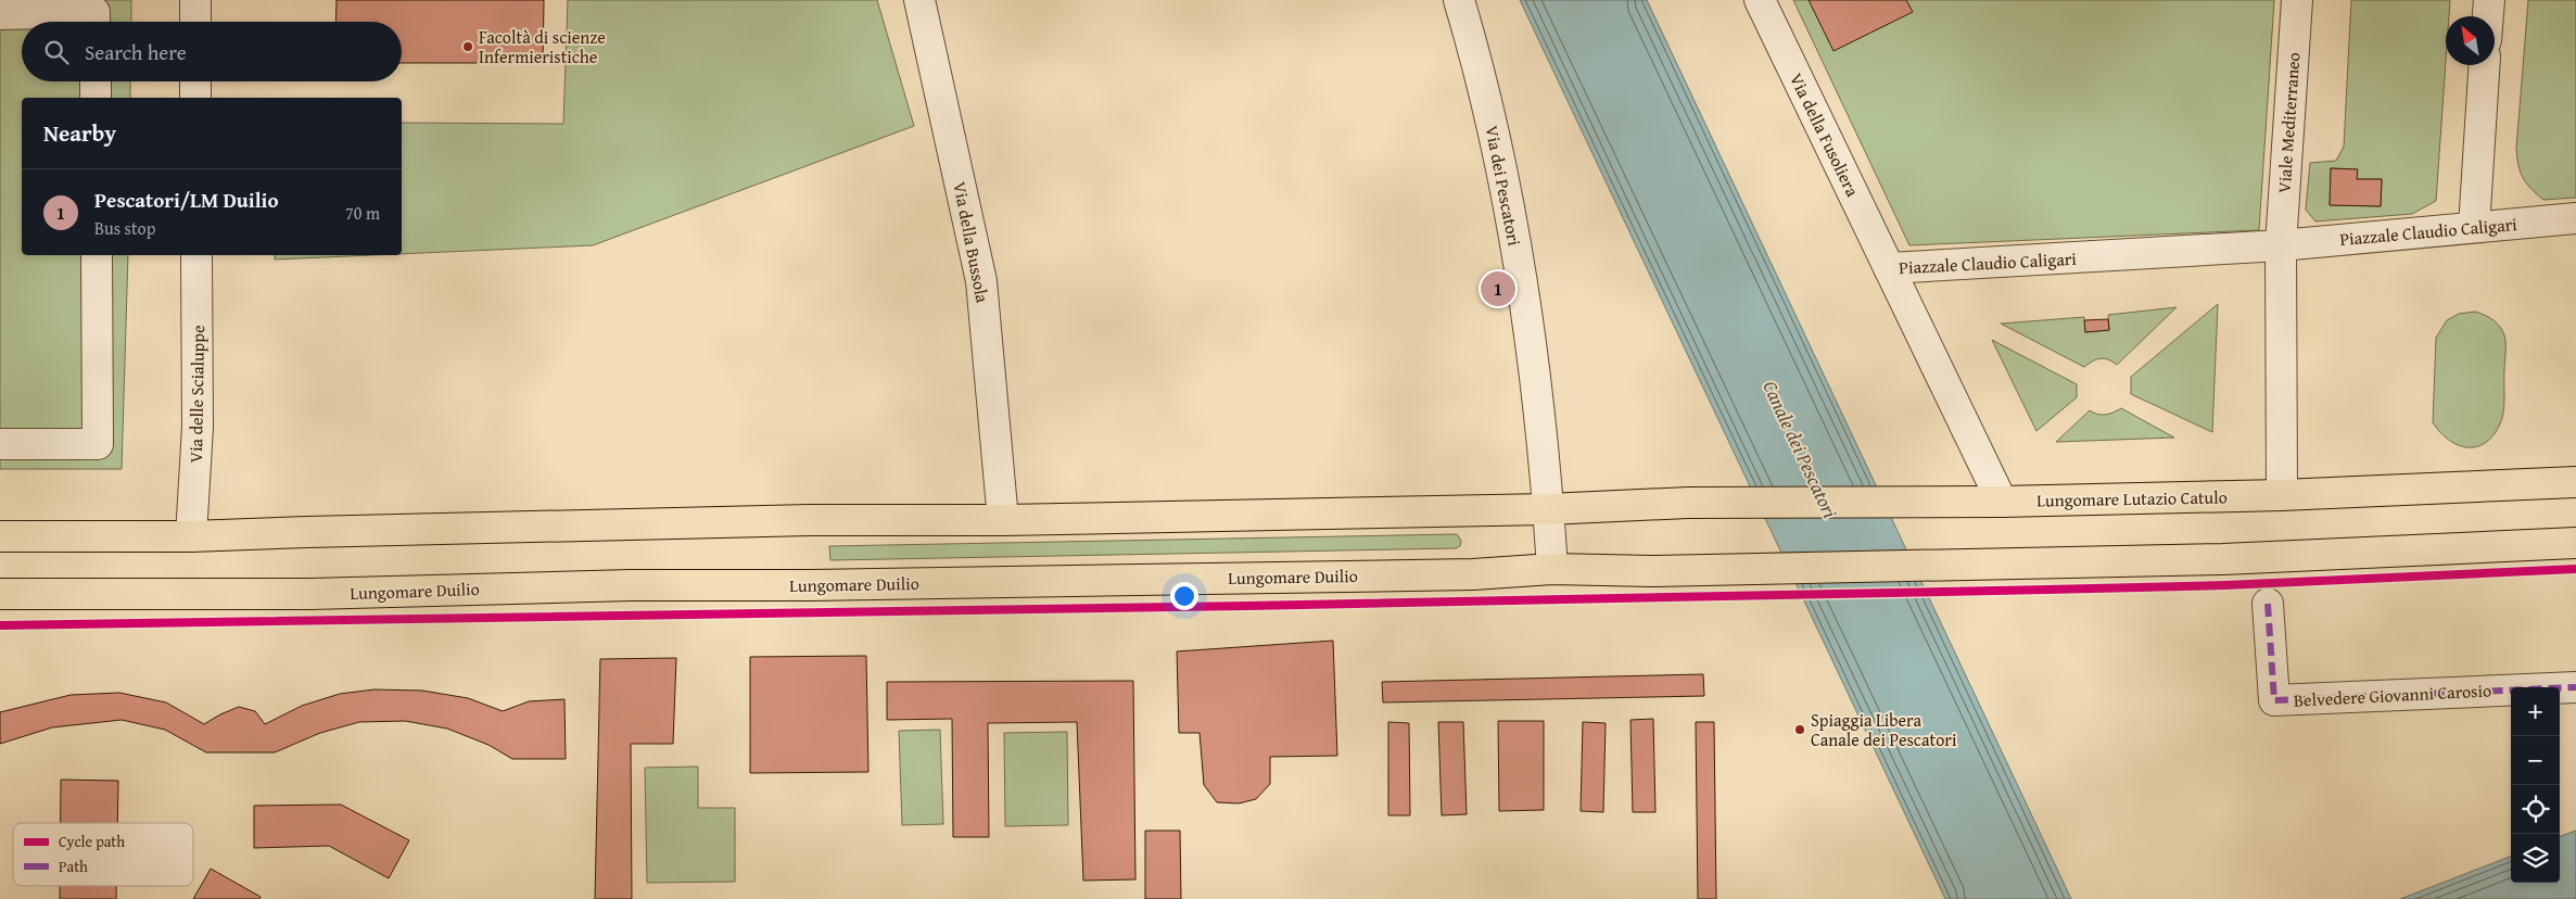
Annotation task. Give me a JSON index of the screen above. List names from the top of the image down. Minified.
{"streets":{"main road":["Lungomare Lutazio Catulo","Lungomare Duilio"],"street":["Viale Mediterraneo","Via della Fusoliera","Via dei Pescatori","Piazzale Claudio Caligari","Via della Bussola","Via delle Scialuppe","Belvedere Giovanni Carosio"]},"crossings":[["Viale Mediterraneo","Piazzale Claudio Caligari"],["Via della Fusoliera","Piazzale Claudio Caligari"],["Via dei Pescatori","Lungomare Lutazio Catulo"],["Via dei Pescatori","Lungomare Duilio"],["Piazzale Claudio Caligari","Lungomare Lutazio Catulo"]],"water":["Canale dei Pescatori"],"places":["Facoltà di scienze Infermieristiche","Spiaggia Libera Canale dei Pescatori"],"legend":["Cycle path","Path"],"north":"top left","page":{"search":"Search here","heading":"Nearby","list":[{"mark":"1","name":"Pescatori/LM Duilio","note":"Bus stop","value":"70 m"}],"pins":"1","map_buttons":["+","−"]}}
